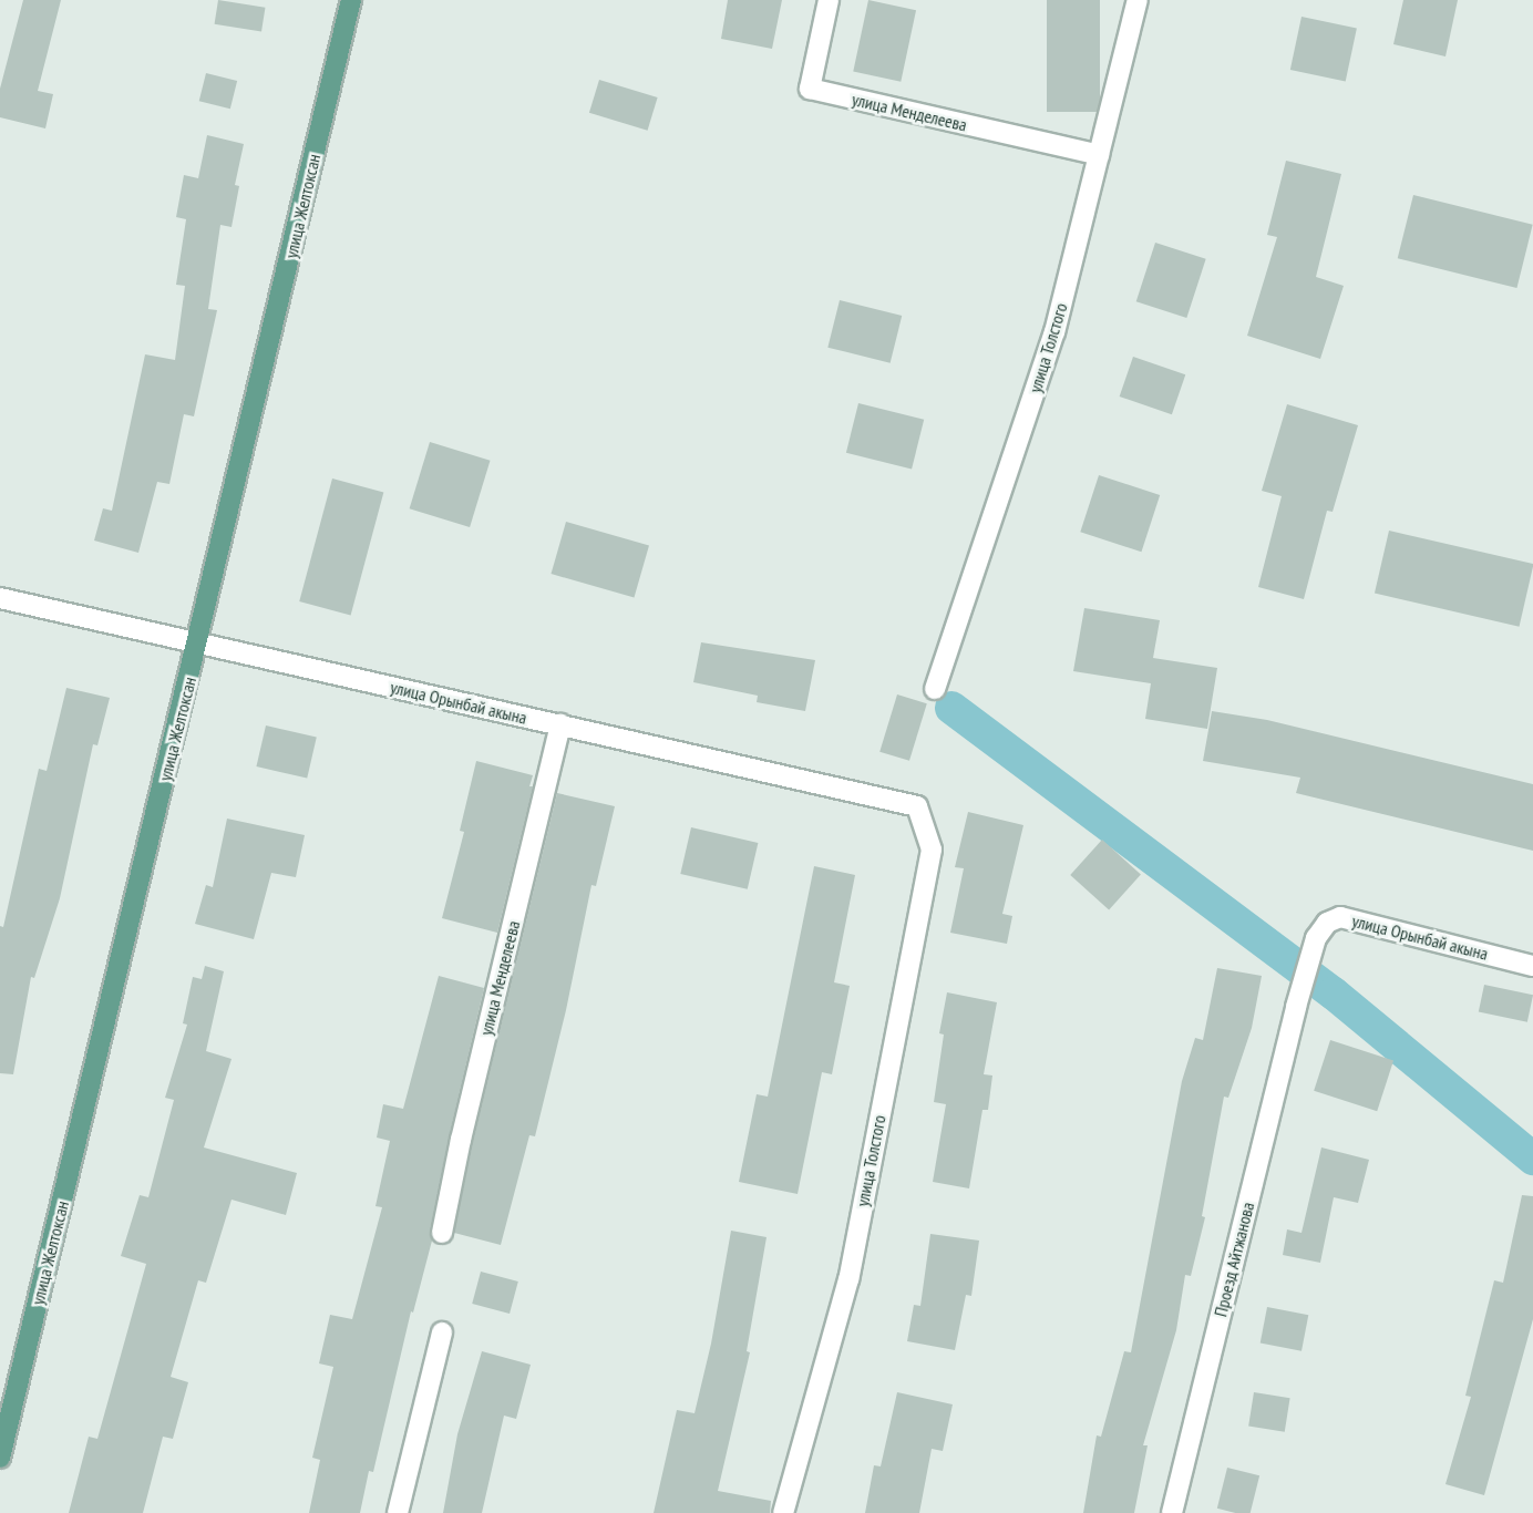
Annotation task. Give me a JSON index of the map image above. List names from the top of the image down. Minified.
{"streets":{"main road":["улица Желтоксан"],"street":["улица Менделеева","улица Толстого","улица Орынбай акына","Проезд Айтжанова"]},"crossings":[["улица Менделеева","улица Толстого"],["улица Менделеева","улица Орынбай акына"],["улица Желтоксан","улица Орынбай акына"],["улица Толстого","улица Орынбай акына"],["улица Орынбай акына","Проезд Айтжанова"]]}
